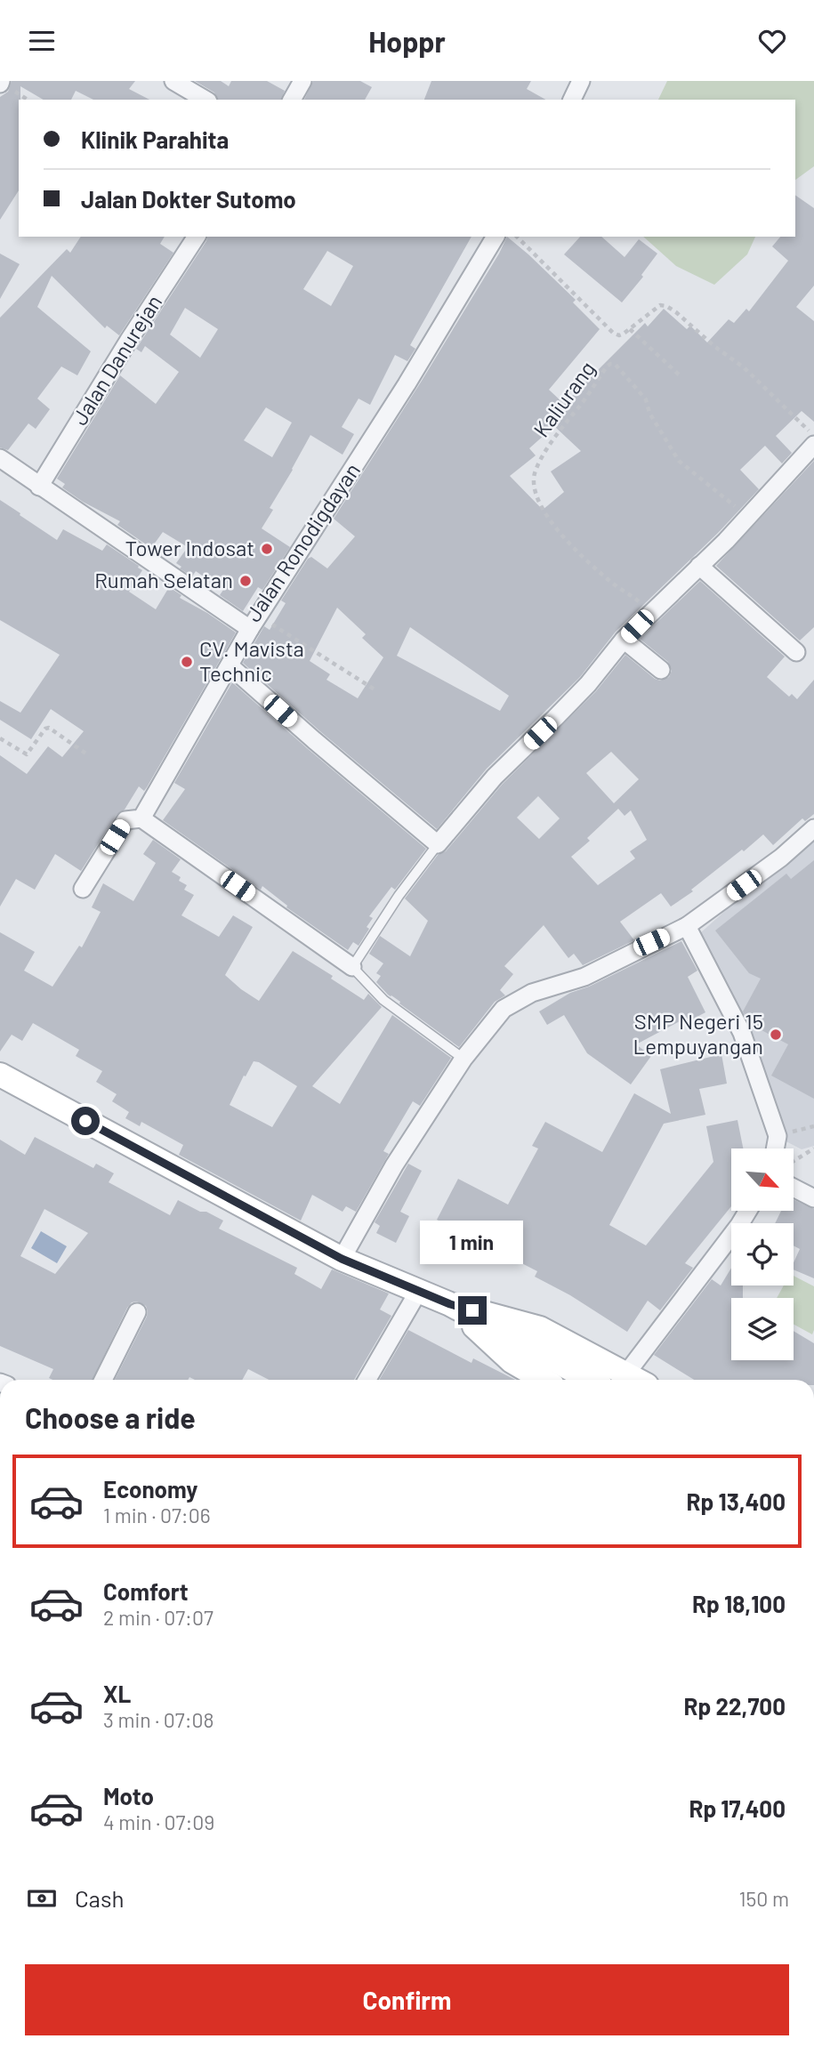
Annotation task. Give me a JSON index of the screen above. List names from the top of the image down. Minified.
{"streets":{"street":["Jalan Danurejan","Jalan Ronodigdayan"],"path":["Kaliurang"]},"crossings":[["Jalan Danurejan","Jalan Ronodigdayan"]],"places":["Tower Indosat","Rumah Selatan","CV. Mavista Technic","SMP Negeri 15 Lempuyangan"],"north":"bottom right","page":{"header":"Hoppr","banner":["Klinik Parahita","Jalan Dokter Sutomo"],"bubble":"1 min","heading":"Choose a ride","list":[{"name":"Economy","note":"1 min · 07:06","value":"Rp 13,400"},{"name":"Comfort","note":"2 min · 07:07","value":"Rp 18,100"},{"name":"XL","note":"3 min · 07:08","value":"Rp 22,700"},{"name":"Moto","note":"4 min · 07:09","value":"Rp 17,400"}],"pay":["Cash","150 m"],"buttons":"Confirm"}}
